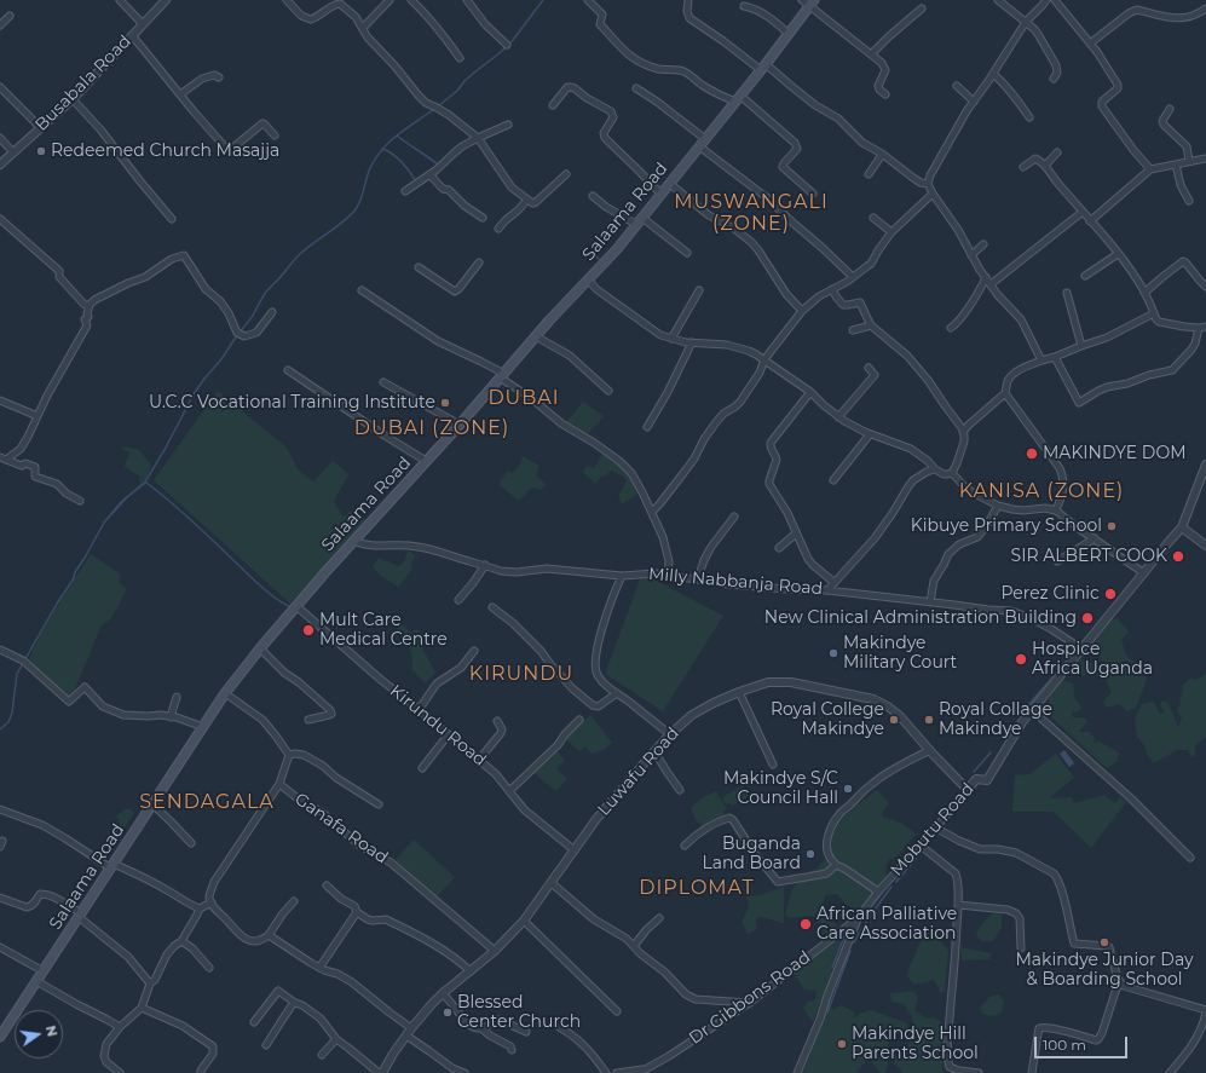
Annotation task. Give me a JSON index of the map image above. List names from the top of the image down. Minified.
{"streets":{"main road":["Salaama Road"],"street":["Busabala Road","Milly Nabbanja Road","Kirundu Road","Luwafu Road","Ganafa Road","Mobutu Road","Dr Gibbons Road"]},"crossings":[["Salaama Road","Milly Nabbanja Road"],["Salaama Road","Kirundu Road"],["Milly Nabbanja Road","Mobutu Road"],["Kirundu Road","Luwafu Road"],["Luwafu Road","Ganafa Road"],["Luwafu Road","Mobutu Road"],["Mobutu Road","Dr Gibbons Road"]],"districts":["MUSWANGALI (ZONE)","DUBAI","DUBAI (ZONE)","KANISA (ZONE)","KIRUNDU","SENDAGALA","DIPLOMAT"],"places":["Redeemed Church Masajja","U.C.C Vocational Training Institute","MAKINDYE DOM","Kibuye Primary School","SIR ALBERT COOK","Perez Clinic","New Clinical Administration Building","Mult Care Medical Centre","Makindye Military Court","Hospice Africa Uganda","Royal College Makindye","Royal Collage Makindye","Makindye S/C Council Hall","Buganda Land Board","African Palliative Care Association","Makindye Junior Day & Boarding School","Blessed Center Church","Makindye Hill Parents School"],"scale_bar":"100 m","north":"right"}
